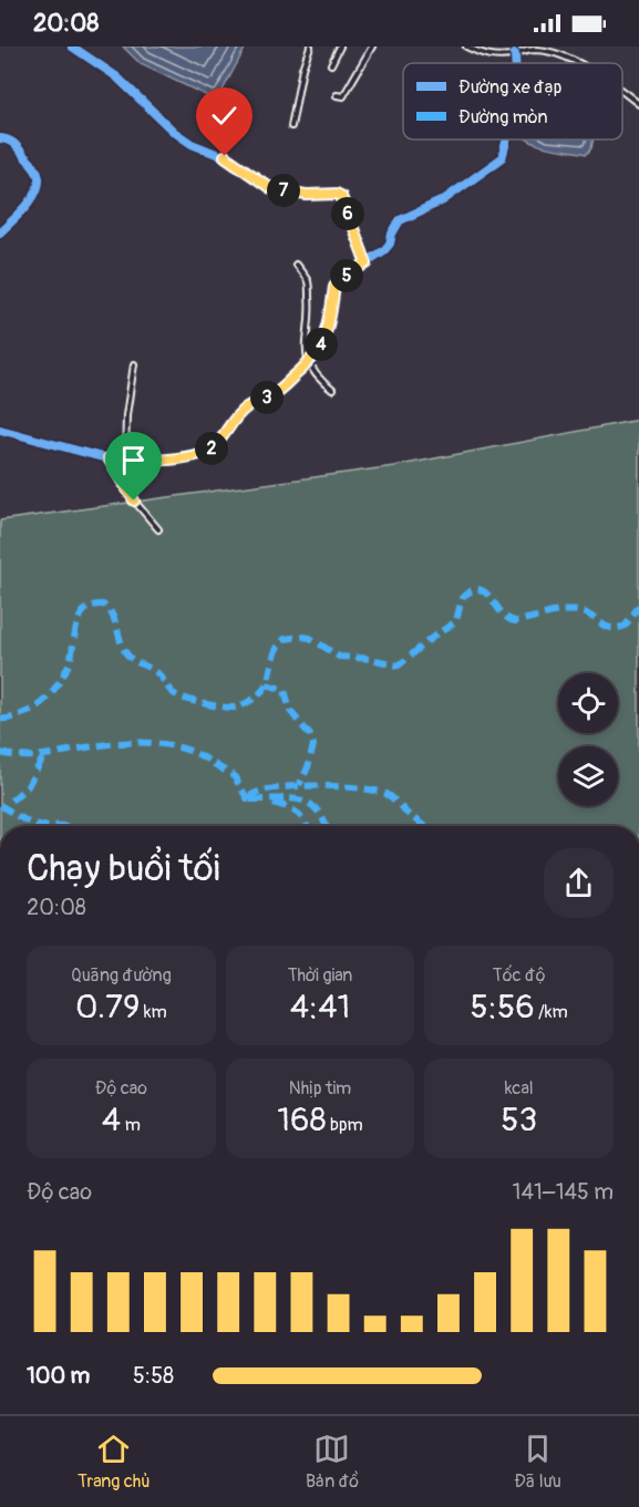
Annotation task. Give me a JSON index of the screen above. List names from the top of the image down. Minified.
{"legend":["Đường xe đạp","Đường mòn"],"page":{"status":"20:08","pins":["7","6","5","4","3","2"],"heading":["Chạy buổi tối","20:08"],"stats":[["Quãng đường","0.79 km"],["Thời gian","4:41"],["Tốc độ","5:56 /km"],["Độ cao","4 m"],["Nhịp tim","168 bpm"],["kcal","53"]],"chart":["Độ cao","141–145 m"],"list":[{"name":"100 m","note":"5:58"}],"tabs":["Trang chủ","Bản đồ","Đã lưu"]}}
